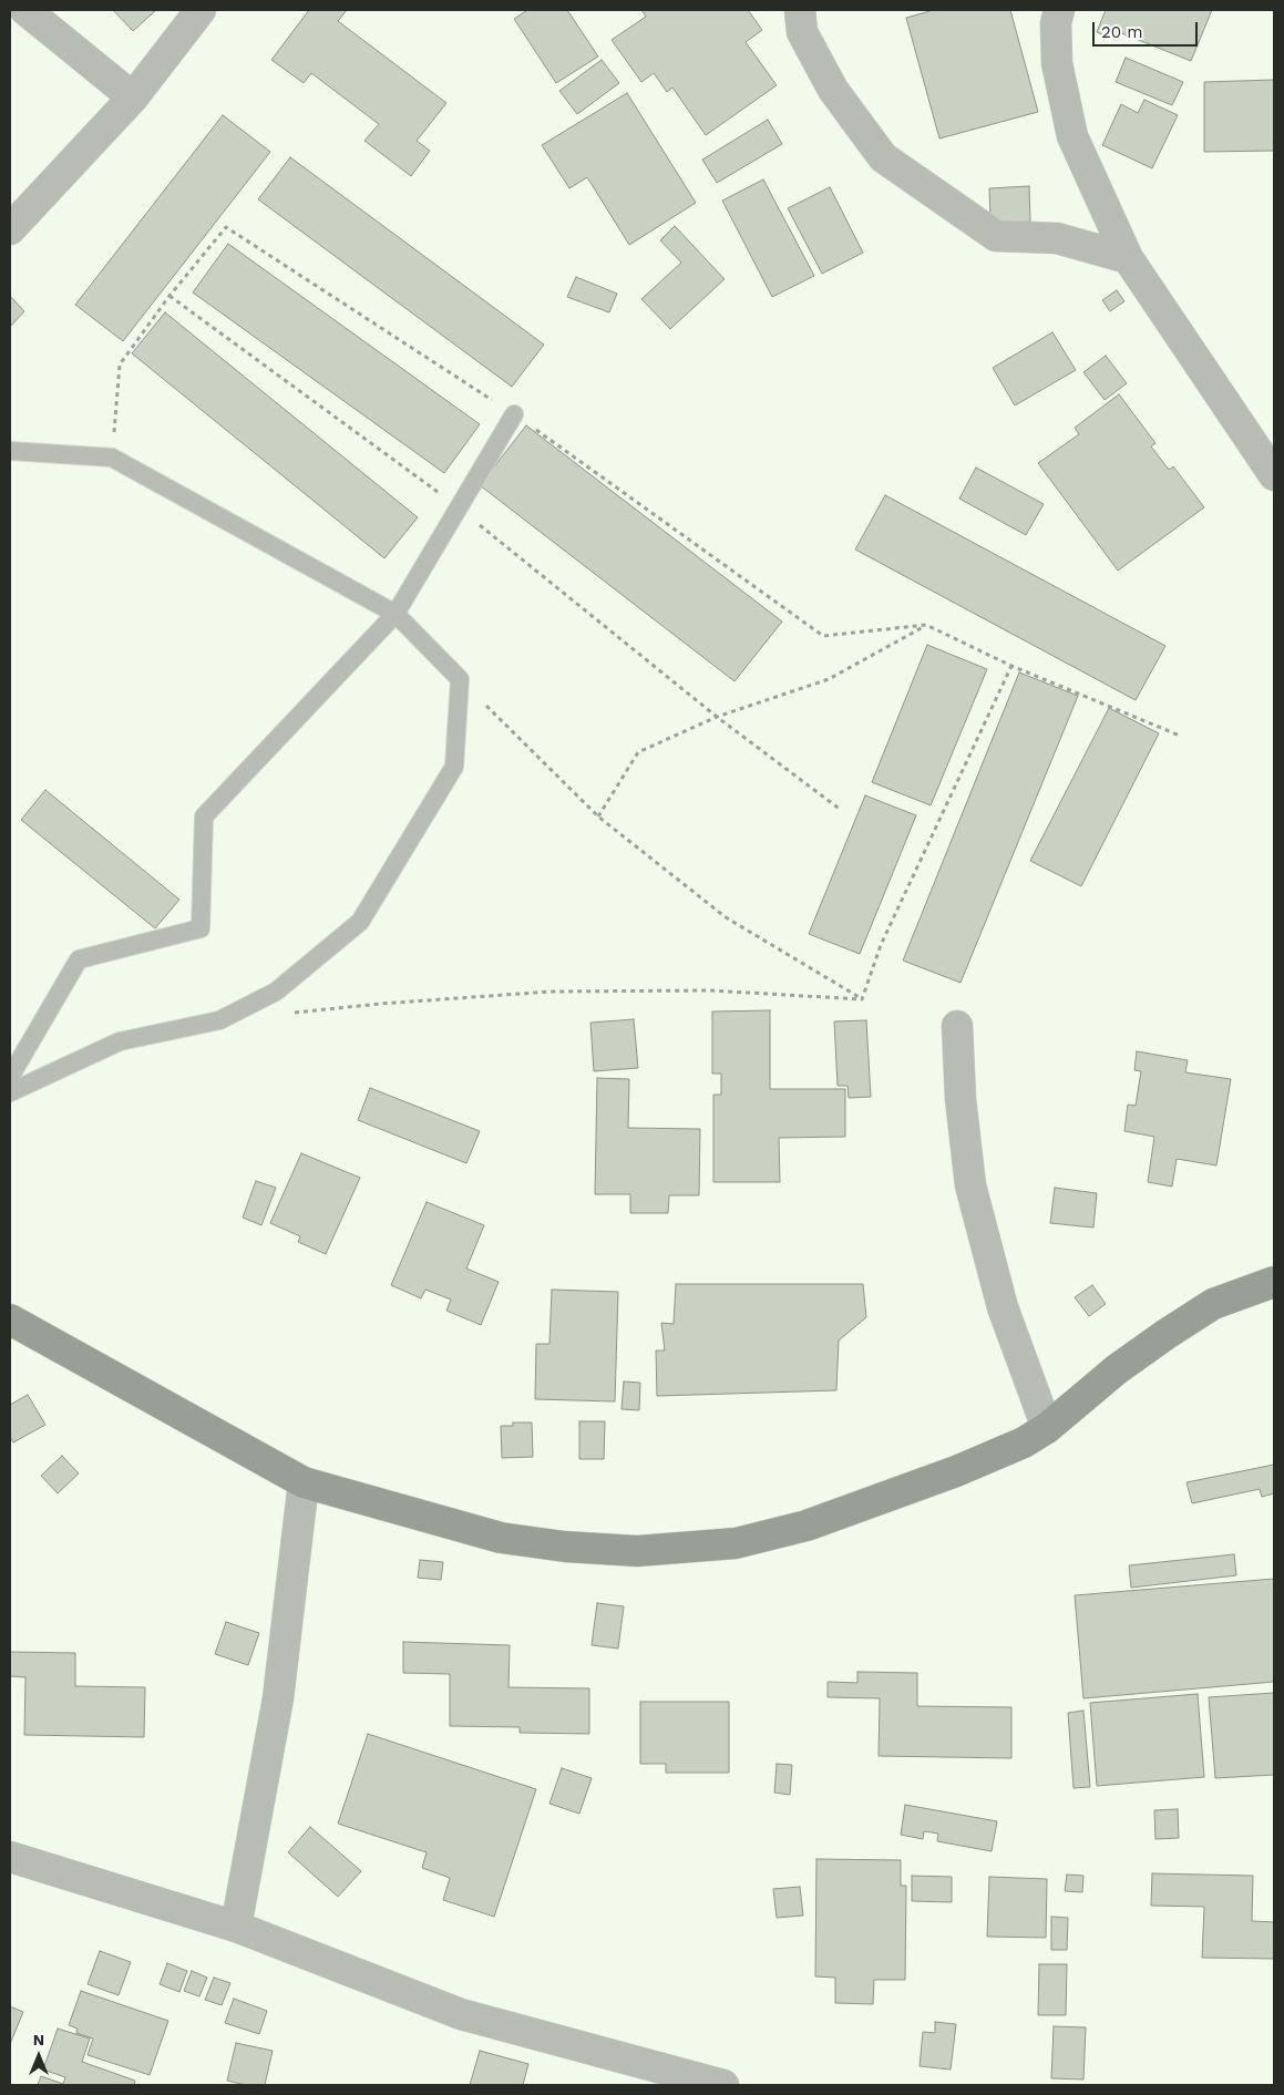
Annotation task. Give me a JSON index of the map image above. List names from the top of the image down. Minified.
{"scale_bar":"20 m","north":"top"}
